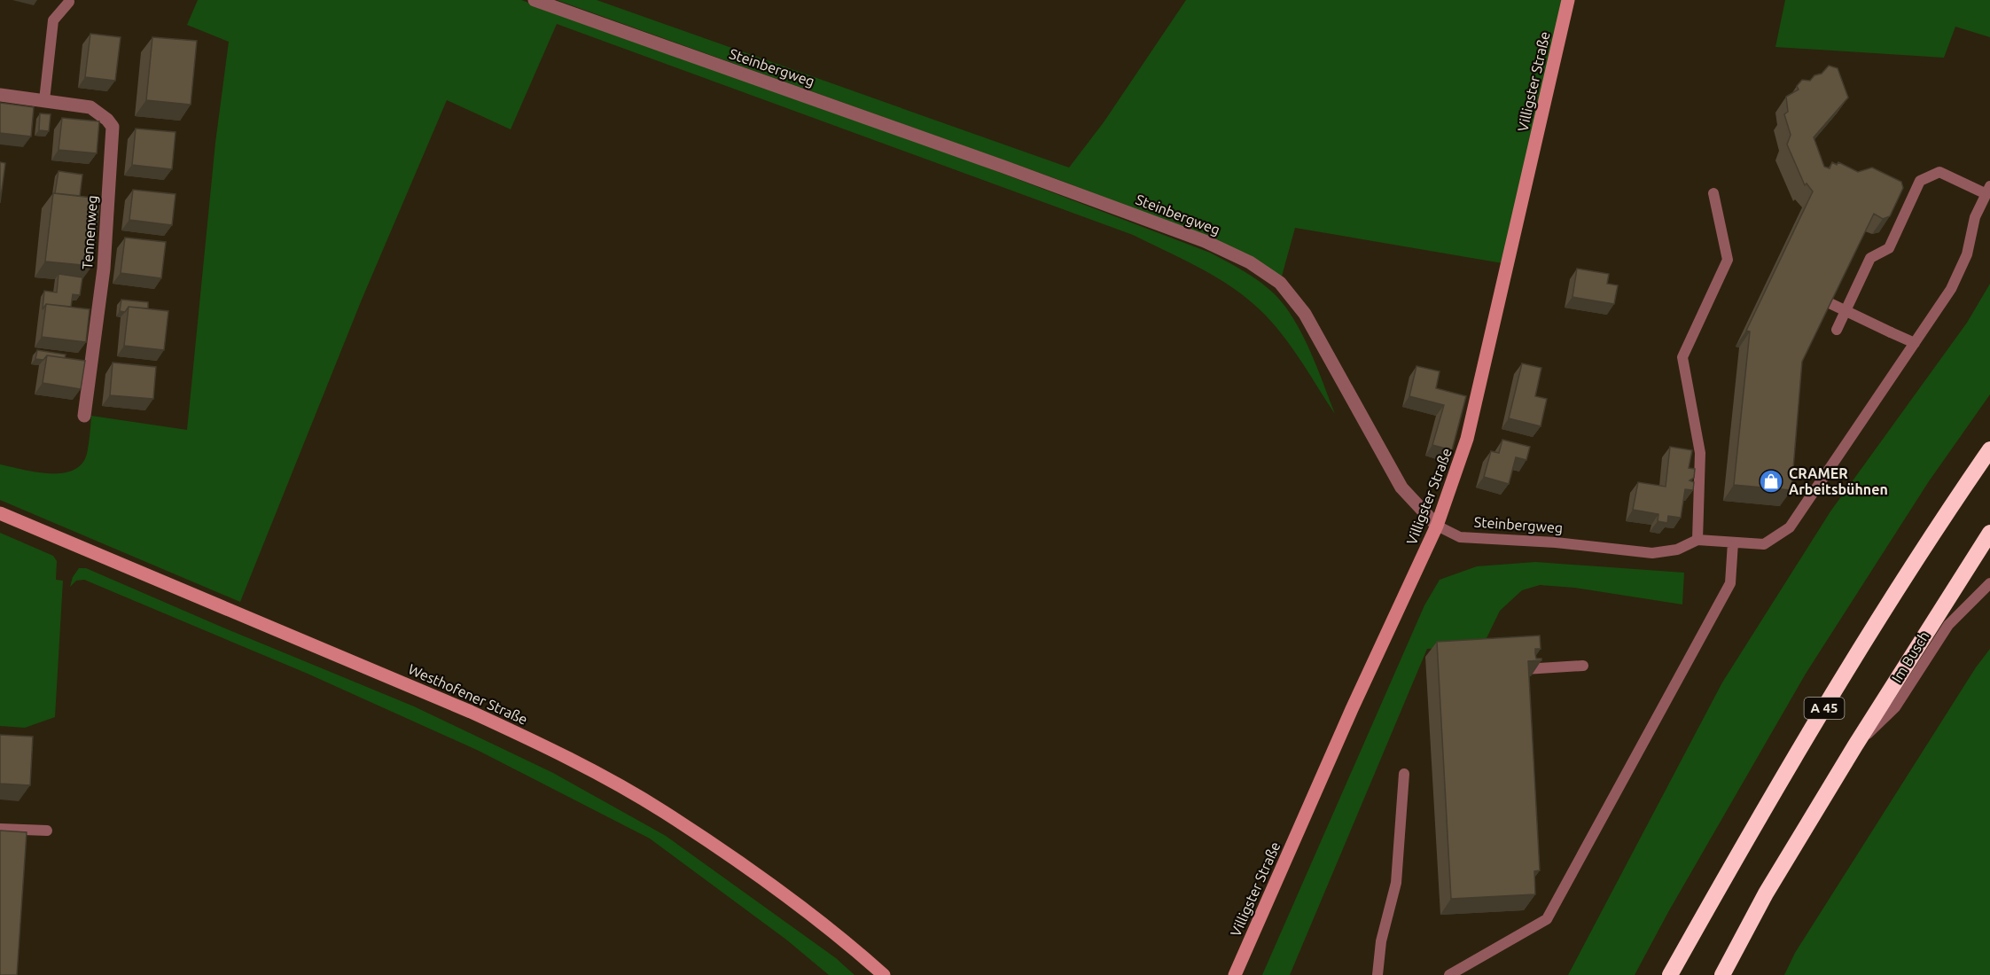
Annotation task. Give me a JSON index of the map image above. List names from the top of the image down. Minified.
{"streets":{"highway":["A 45"],"main road":["Villigster Straße","Westhofener Straße"],"street":["Steinbergweg","Tennenweg"],"lane":["Im Busch"]},"crossings":[["Steinbergweg","Villigster Straße"]],"places":{"shop":["CRAMER Arbeitsbühnen"]}}
